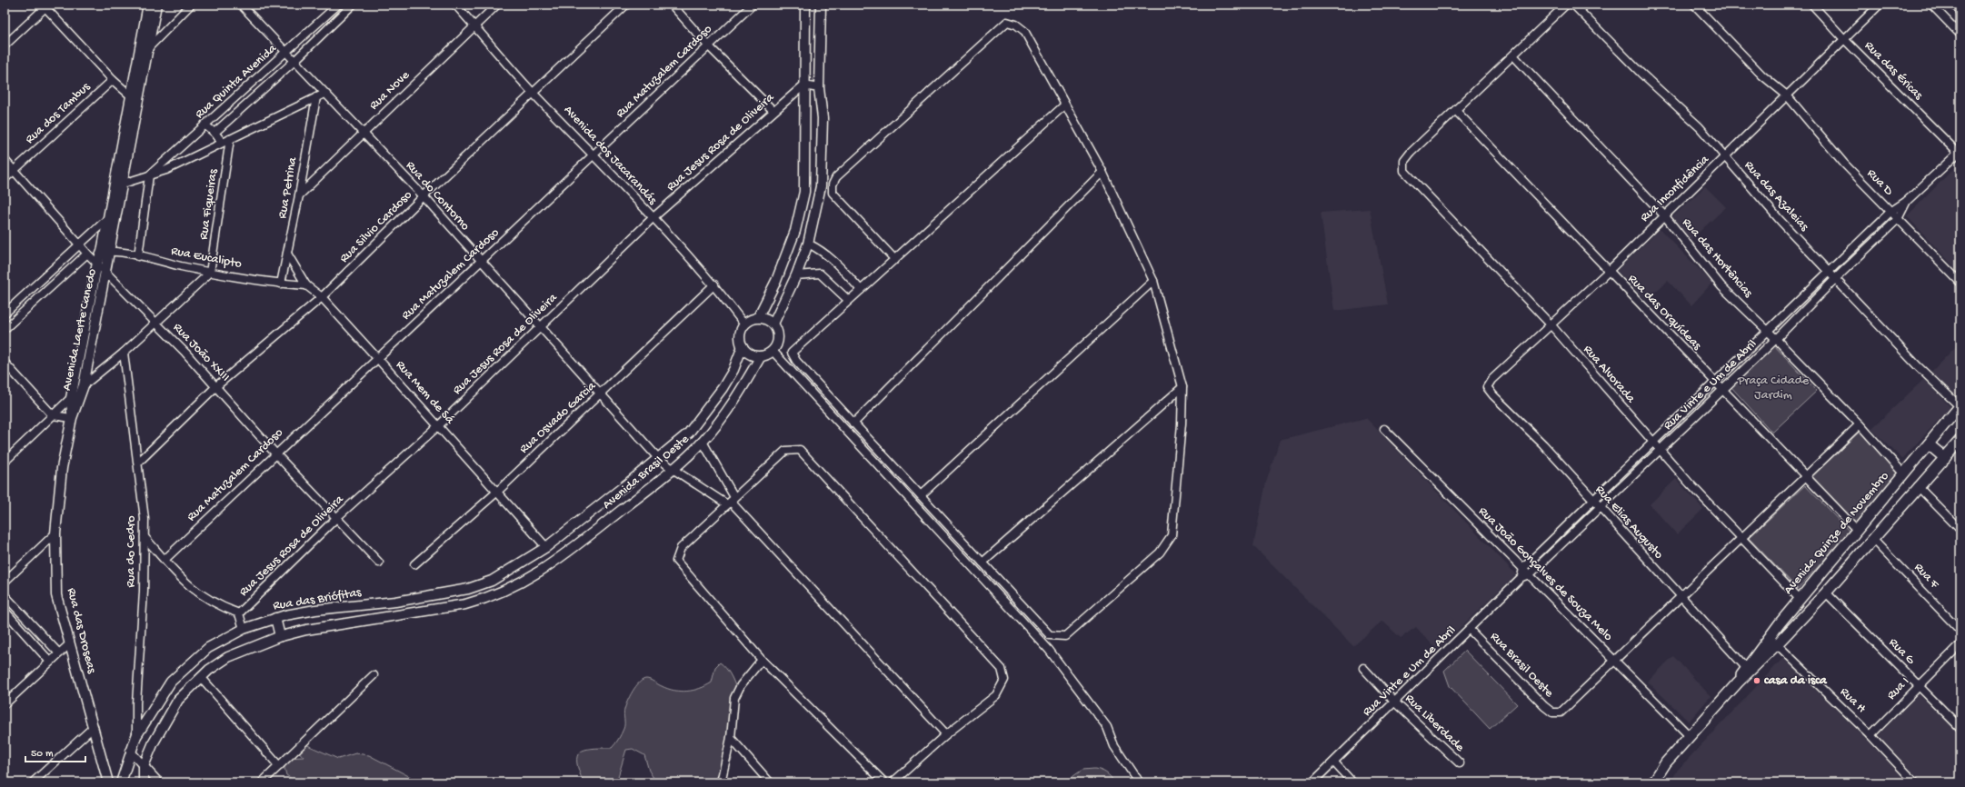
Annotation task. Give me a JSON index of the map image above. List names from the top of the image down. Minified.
{"streets":{"main road":["Avenida Quinze de Novembro"],"street":["Rua das Éricas","Rua Matuzalem Cardoso","Rua Quinta Avenida","Rua Nove","Rua dos Tambus","Rua Jesus Rosa de Oliveira","Avenida dos Jacarandás","Rua D","Rua Petrina","Rua Inconfidência","Rua do Contorno","Rua das Azaleias","Rua Fiqueiras","Rua Silvio Cardoso","Rua Eucalipto","Rua das Hortências","Rua das Orquídeas","Avenida Laerte Canedo","Rua João XXIII","Rua Alvorada","Rua Vinte e Um de Abril","Rua Mem de Sá","Rua Osvado Garcia","Avenida Brasil Oeste","Rua Elias Augusto","Rua do Cedro","Rua João Gonçalves de Souza Melo","Rua F","Rua das Briófitas","Rua das Droseas","Rua G","Rua Brasil Oeste","Rua I","Rua H","Rua Liberdade"]},"crossings":[["Rua das Éricas","Rua Inconfidência"],["Rua das Éricas","Rua Vinte e Um de Abril"],["Rua Matuzalem Cardoso","Avenida dos Jacarandás"],["Rua Matuzalem Cardoso","Rua do Contorno"],["Rua Matuzalem Cardoso","Rua João XXIII"],["Rua Matuzalem Cardoso","Rua Mem de Sá"],["Rua Quinta Avenida","Rua do Contorno"],["Rua Nove","Avenida dos Jacarandás"],["Rua Nove","Rua Petrina"],["Rua Nove","Rua do Contorno"],["Rua dos Tambus","Rua João XXIII"],["Rua Jesus Rosa de Oliveira","Avenida dos Jacarandás"],["Rua Jesus Rosa de Oliveira","Rua do Contorno"],["Rua Jesus Rosa de Oliveira","Rua João XXIII"],["Rua Jesus Rosa de Oliveira","Rua Mem de Sá"],["Rua Jesus Rosa de Oliveira","Rua das Briófitas"],["Avenida dos Jacarandás","Rua Silvio Cardoso"],["Avenida dos Jacarandás","Rua Osvado Garcia"],["Avenida dos Jacarandás","Avenida Brasil Oeste"],["Rua D","Rua Inconfidência"],["Rua D","Rua Vinte e Um de Abril"],["Rua Petrina","Rua Eucalipto"],["Rua Petrina","Rua Mem de Sá"],["Rua Inconfidência","Rua das Azaleias"],["Rua Inconfidência","Rua das Hortências"],["Rua Inconfidência","Rua das Orquídeas"],["Rua Inconfidência","Rua Alvorada"],["Rua Inconfidência","Rua Elias Augusto"],["Rua do Contorno","Rua Silvio Cardoso"],["Rua do Contorno","Rua Osvado Garcia"],["Rua do Contorno","Avenida Brasil Oeste"],["Rua das Azaleias","Rua Vinte e Um de Abril"],["Rua das Azaleias","Avenida Quinze de Novembro"],["Rua Fiqueiras","Rua Eucalipto"],["Rua Silvio Cardoso","Rua João XXIII"],["Rua Silvio Cardoso","Rua Mem de Sá"],["Rua Silvio Cardoso","Rua do Cedro"],["Rua Eucalipto","Avenida Laerte Canedo"],["Rua Eucalipto","Rua Mem de Sá"],["Rua das Hortências","Rua Vinte e Um de Abril"],["Rua das Hortências","Avenida Quinze de Novembro"],["Rua das Orquídeas","Rua Alvorada"],["Rua das Orquídeas","Rua Vinte e Um de Abril"],["Rua das Orquídeas","Avenida Quinze de Novembro"],["Avenida Laerte Canedo","Rua João XXIII"],["Avenida Laerte Canedo","Rua das Droseas"],["Rua Alvorada","Rua Vinte e Um de Abril"],["Rua Alvorada","Avenida Quinze de Novembro"],["Rua Vinte e Um de Abril","Rua Elias Augusto"],["Rua Vinte e Um de Abril","Rua João Gonçalves de Souza Melo"],["Rua Vinte e Um de Abril","Rua Brasil Oeste"],["Rua Vinte e Um de Abril","Rua Liberdade"],["Rua Mem de Sá","Rua Osvado Garcia"],["Rua Mem de Sá","Avenida Brasil Oeste"],["Avenida Brasil Oeste","Rua das Briófitas"],["Rua Elias Augusto","Avenida Quinze de Novembro"],["Avenida Quinze de Novembro","Rua João Gonçalves de Souza Melo"],["Avenida Quinze de Novembro","Rua F"],["Avenida Quinze de Novembro","Rua G"],["Avenida Quinze de Novembro","Rua H"],["Rua do Cedro","Rua das Briófitas"],["Rua João Gonçalves de Souza Melo","Rua Brasil Oeste"],["Rua G","Rua I"],["Rua I","Rua H"]],"parks":["Praça Cidade Jardim"],"places":["casa da isca"],"scale_bar":"50 m"}
